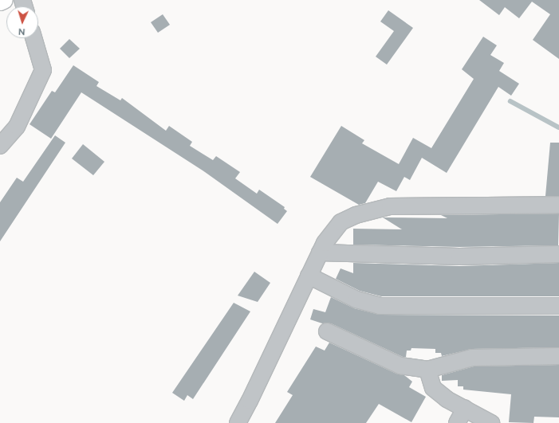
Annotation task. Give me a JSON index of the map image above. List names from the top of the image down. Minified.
{"north":"bottom"}
